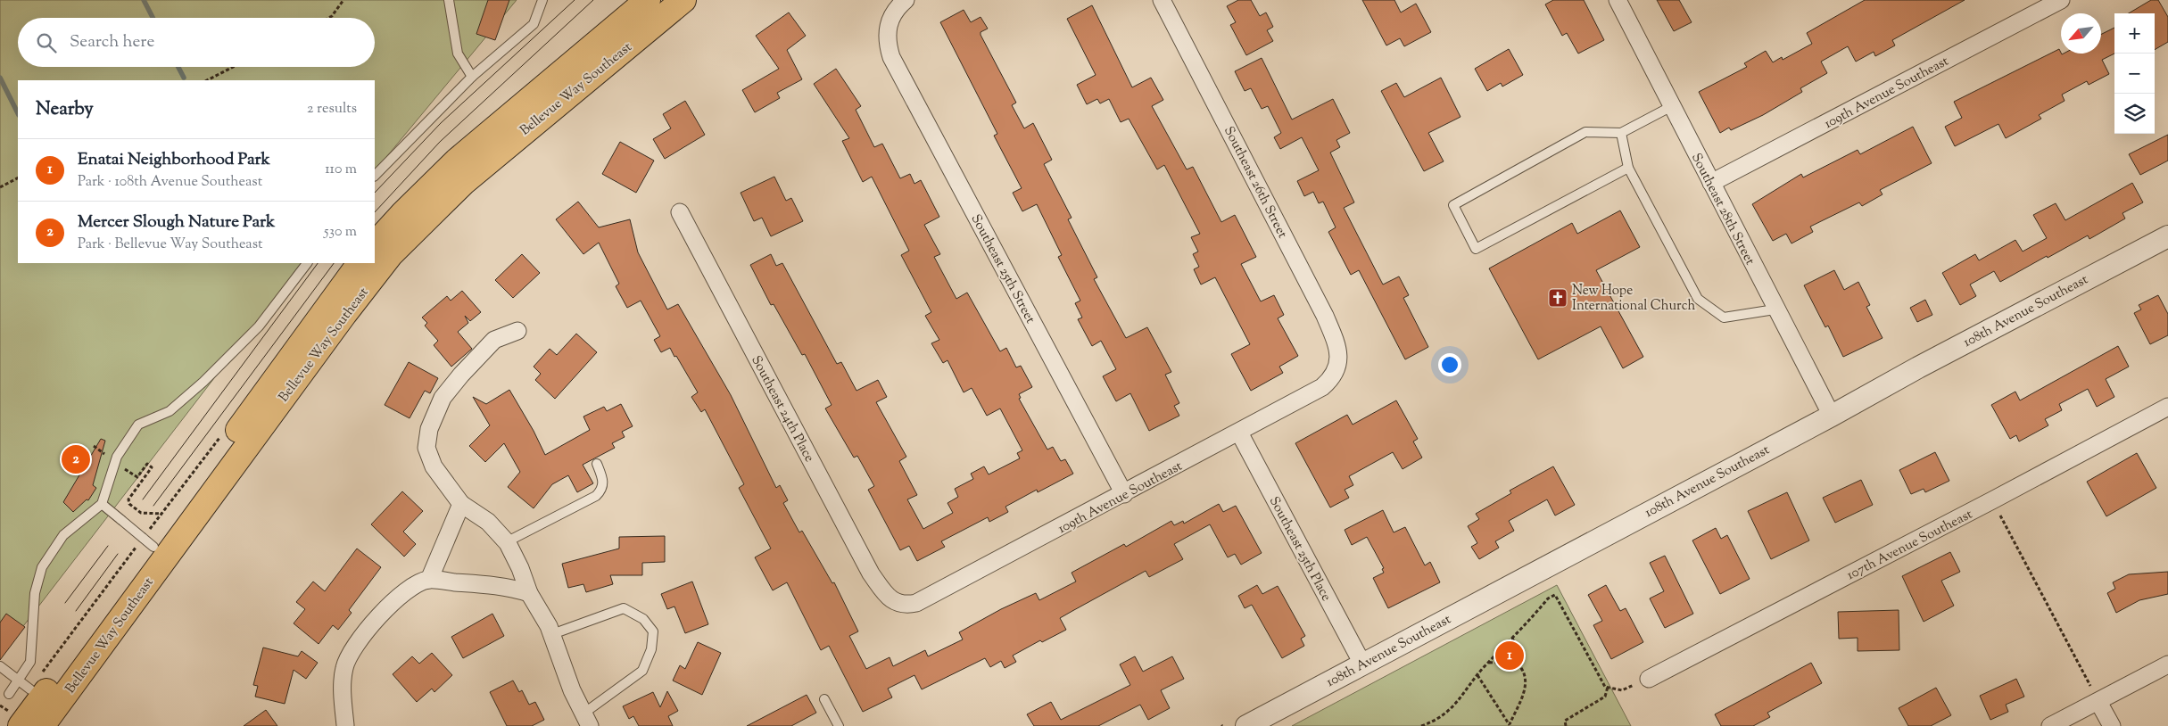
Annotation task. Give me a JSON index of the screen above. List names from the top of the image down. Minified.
{"streets":{"main road":["Bellevue Way Southeast"],"street":["109th Avenue Southeast","Southeast 26th Street","Southeast 28th Street","Southeast 25th Street","108th Avenue Southeast","Southeast 24th Place","107th Avenue Southeast","Southeast 25th Place"]},"crossings":[["109th Avenue Southeast","Southeast 26th Street"],["109th Avenue Southeast","Southeast 28th Street"],["109th Avenue Southeast","Southeast 25th Street"],["109th Avenue Southeast","Southeast 24th Place"],["109th Avenue Southeast","Southeast 25th Place"],["Southeast 28th Street","108th Avenue Southeast"],["108th Avenue Southeast","Southeast 25th Place"]],"places":{"church":["New Hope International Church"]},"north":"bottom left","page":{"map_buttons":["+","−"],"search":"Search here","heading":["Nearby","2 results"],"list":[{"mark":"1","name":"Enatai Neighborhood Park","note":"Park · 108th Avenue Southeast","value":"110 m"},{"mark":"2","name":"Mercer Slough Nature Park","note":"Park · Bellevue Way Southeast","value":"530 m"}],"pins":["2","1"]}}
